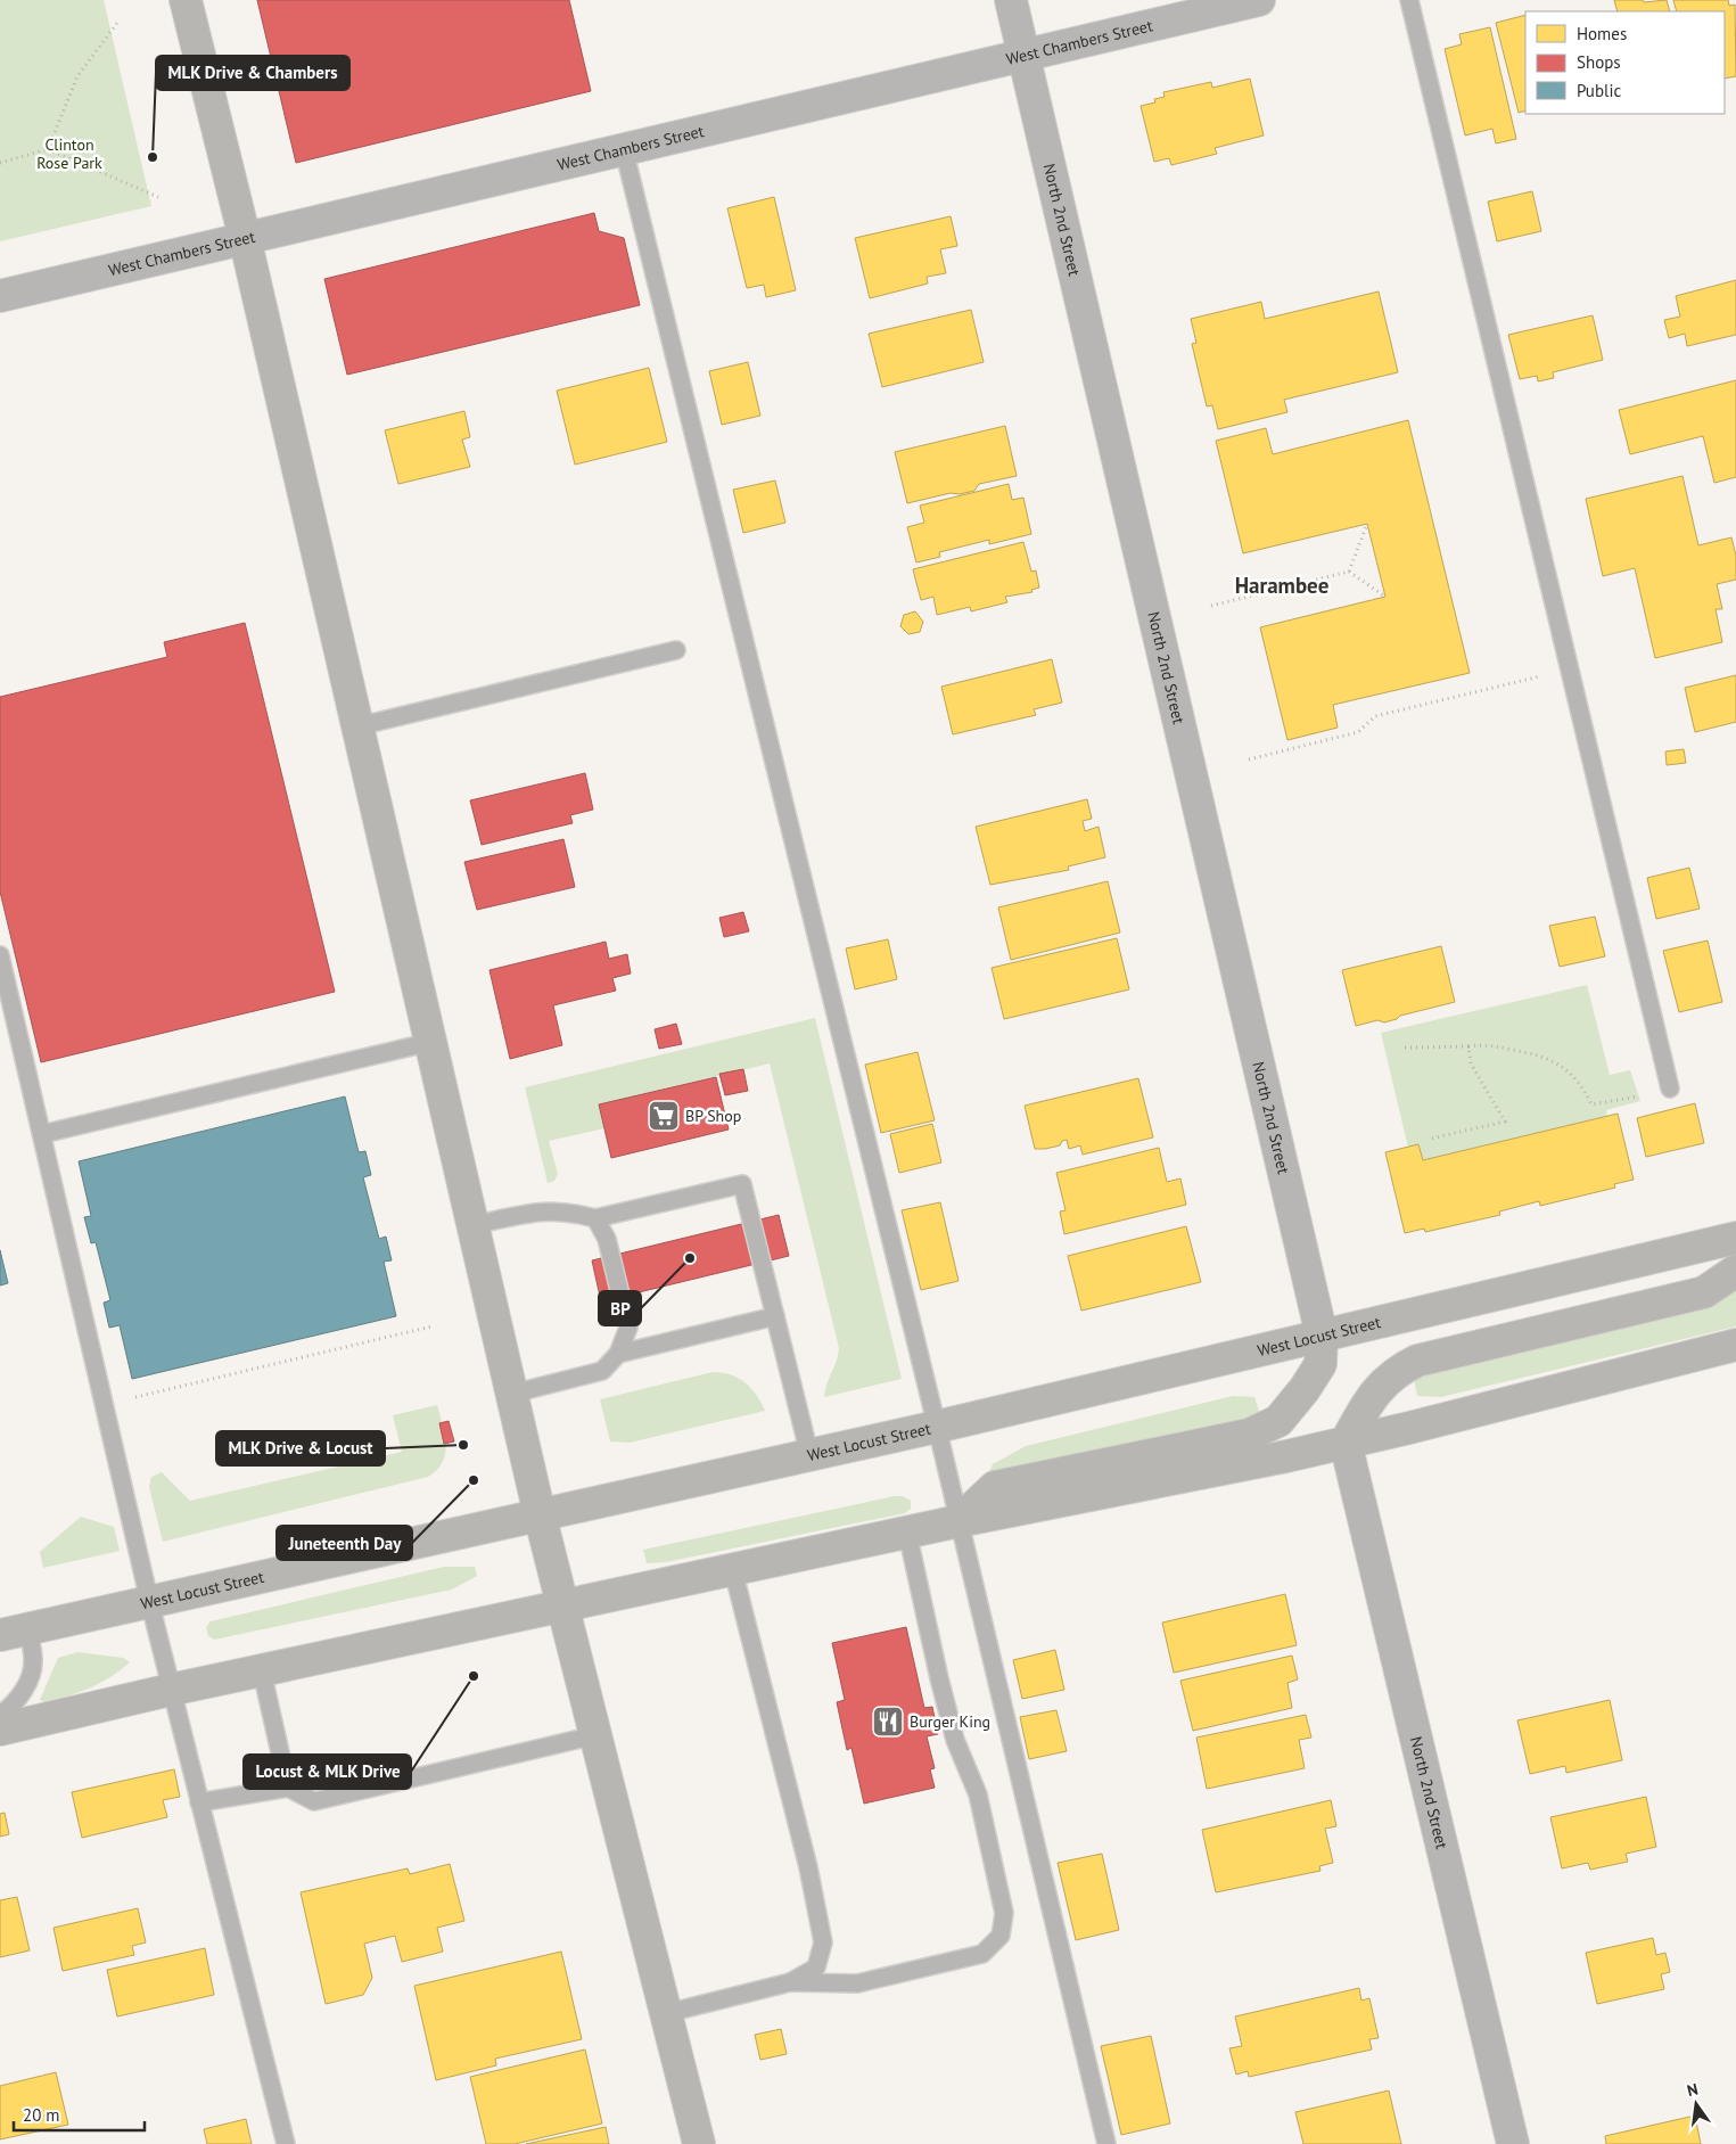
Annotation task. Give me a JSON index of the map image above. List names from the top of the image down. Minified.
{"streets":{"main road":["West Locust Street"],"street":["West Chambers Street","North 2nd Street"]},"crossings":[["West Chambers Street","North 2nd Street"],["North 2nd Street","West Locust Street"]],"districts":["Harambee"],"parks":["Clinton Rose Park"],"places":{"other":["MLK Drive & Chambers","BP","MLK Drive & Locust","Juneteenth Day","Locust & MLK Drive"],"supermarket":["BP Shop"],"restaurant":["Burger King"]},"legend":["Homes","Shops","Public"],"scale_bar":"20 m","north":"top"}
